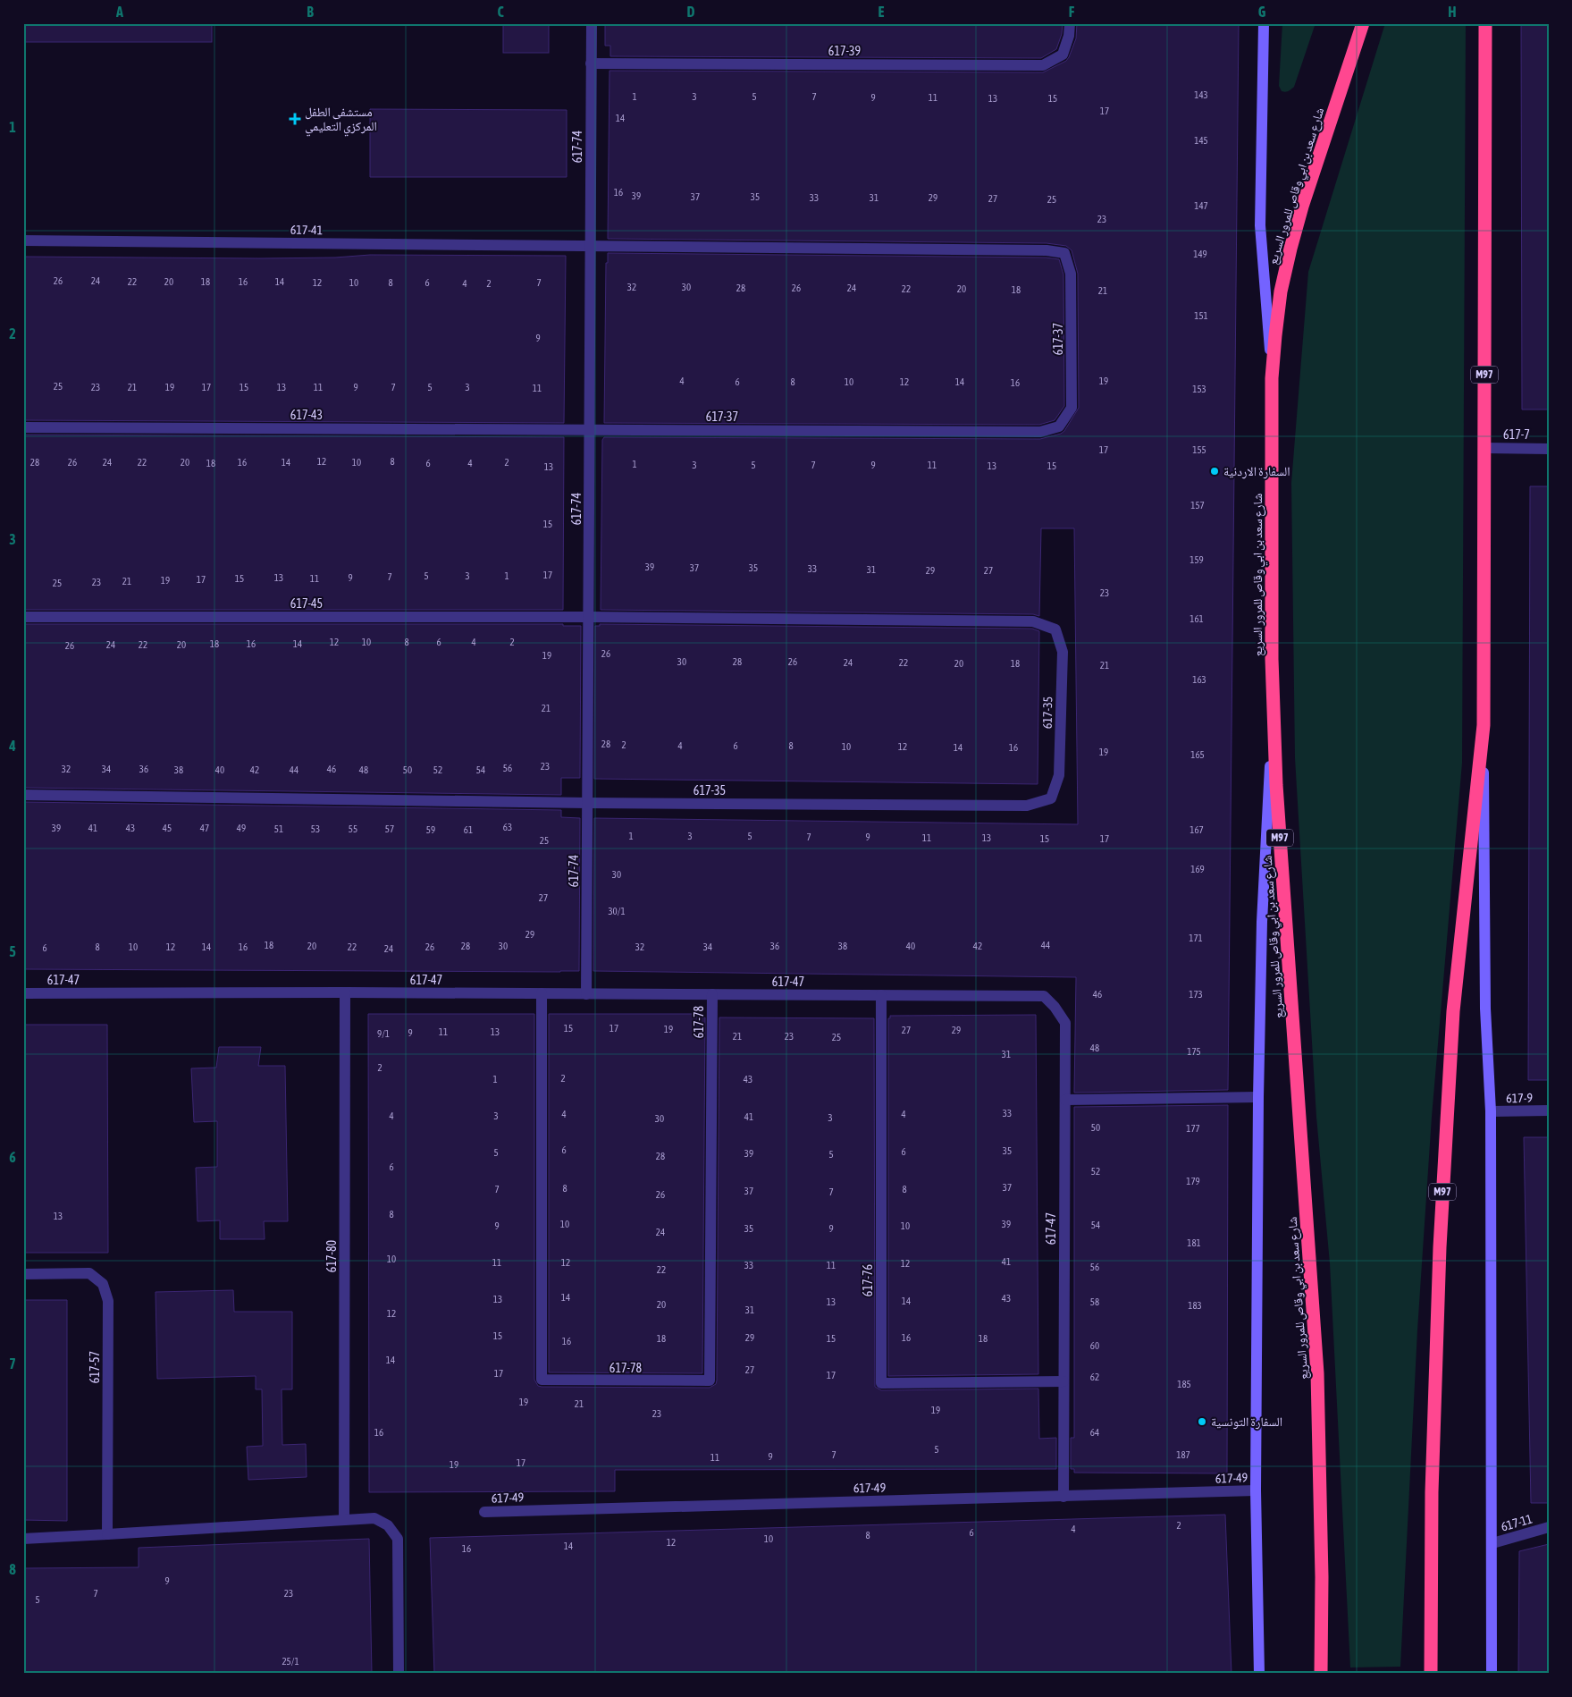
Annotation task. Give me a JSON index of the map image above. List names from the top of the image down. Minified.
{"streets":{"highway":["شارع سعد بن ابي وقاص للمرور السريع","M97"],"street":["617-39","617-74","617-41","617-37","617-43","617-7","617-45","617-35","617-47","617-78","617-9","617-80","617-76","617-57","617-49","617-11"]},"crossings":[["617-39","617-74"],["617-74","617-41"],["617-74","617-37"],["617-74","617-43"],["617-74","617-45"],["617-74","617-35"],["617-74","617-47"],["617-41","617-37"],["617-37","617-43"],["M97","617-7"],["617-45","617-35"],["617-47","617-78"],["617-47","617-80"],["617-47","617-76"],["617-47","617-49"]],"places":{"health":["مستشفى الطفل المركزي التعليمي"],"other":["السفارة الاردنية","السفارة التونسية"]},"house_numbers":["143","1","3","5","7","9","11","13","15","17","14","145","16","39","37","35","33","31","29","27","25","147","23","149","26","24","22","20","18","16","14","12","10","8","6","7","4","2","32","30","28","26","24","22","20","18","21","151","9","4","19","6","8","10","12","14","16","25","23","21","19","17","15","13","11","9","7","5","3","11","153","17","155","12","8","28","26","24","22","20","16","14","10","2","18","6","4","1","3","5","7","9","11","13","15","13","157","15","159","39","37","35","33","31","29","27","17","5","3","1","7","13","9","15","11","17","19","21","23","25","23","161","12","10","8","6","4","2","18","16","14","24","22","20","26","26","19","30","28","26","24","22","20","18","21","163","21","28","2","4","6","8","10","12","14","16","19","165","23","56","32","34","36","46","38","40","42","44","48","50","52","54","63","39","41","43","45","47","49","51","53","55","57","59","61","167","1","3","5","7","9","11","13","15","17","25","169","30","27","30/1","29","171","18","44","20","28","30","36","38","40","42","8","10","12","14","16","22","26","32","34","6","24","46","173","15","17","19","27","29","11","13","9","9/1","21","23","25","48","175","31","2","2","1","43","33","4","4","4","3","41","3","30","50","177","6","35","6","5","39","5","28","6","52","179","37","8","7","8","37","7","26","8","13","10","39","54","9","10","35","9","24","181","10","41","11","12","12","33","11","56","22","14","43","13","14","13","58","20","183","31","12","15","29","16","18","15","18","16","60","14","27","17","17","62","185","19","21","19","23","16","64","5","7","187","9","11","17","19","2","4","6","8","10","12","14","16","9","7","23","5","25/1"],"grid":{"columns":["A","B","C","D","E","F","G","H"],"rows":["1","2","3","4","5","6","7","8"]}}
